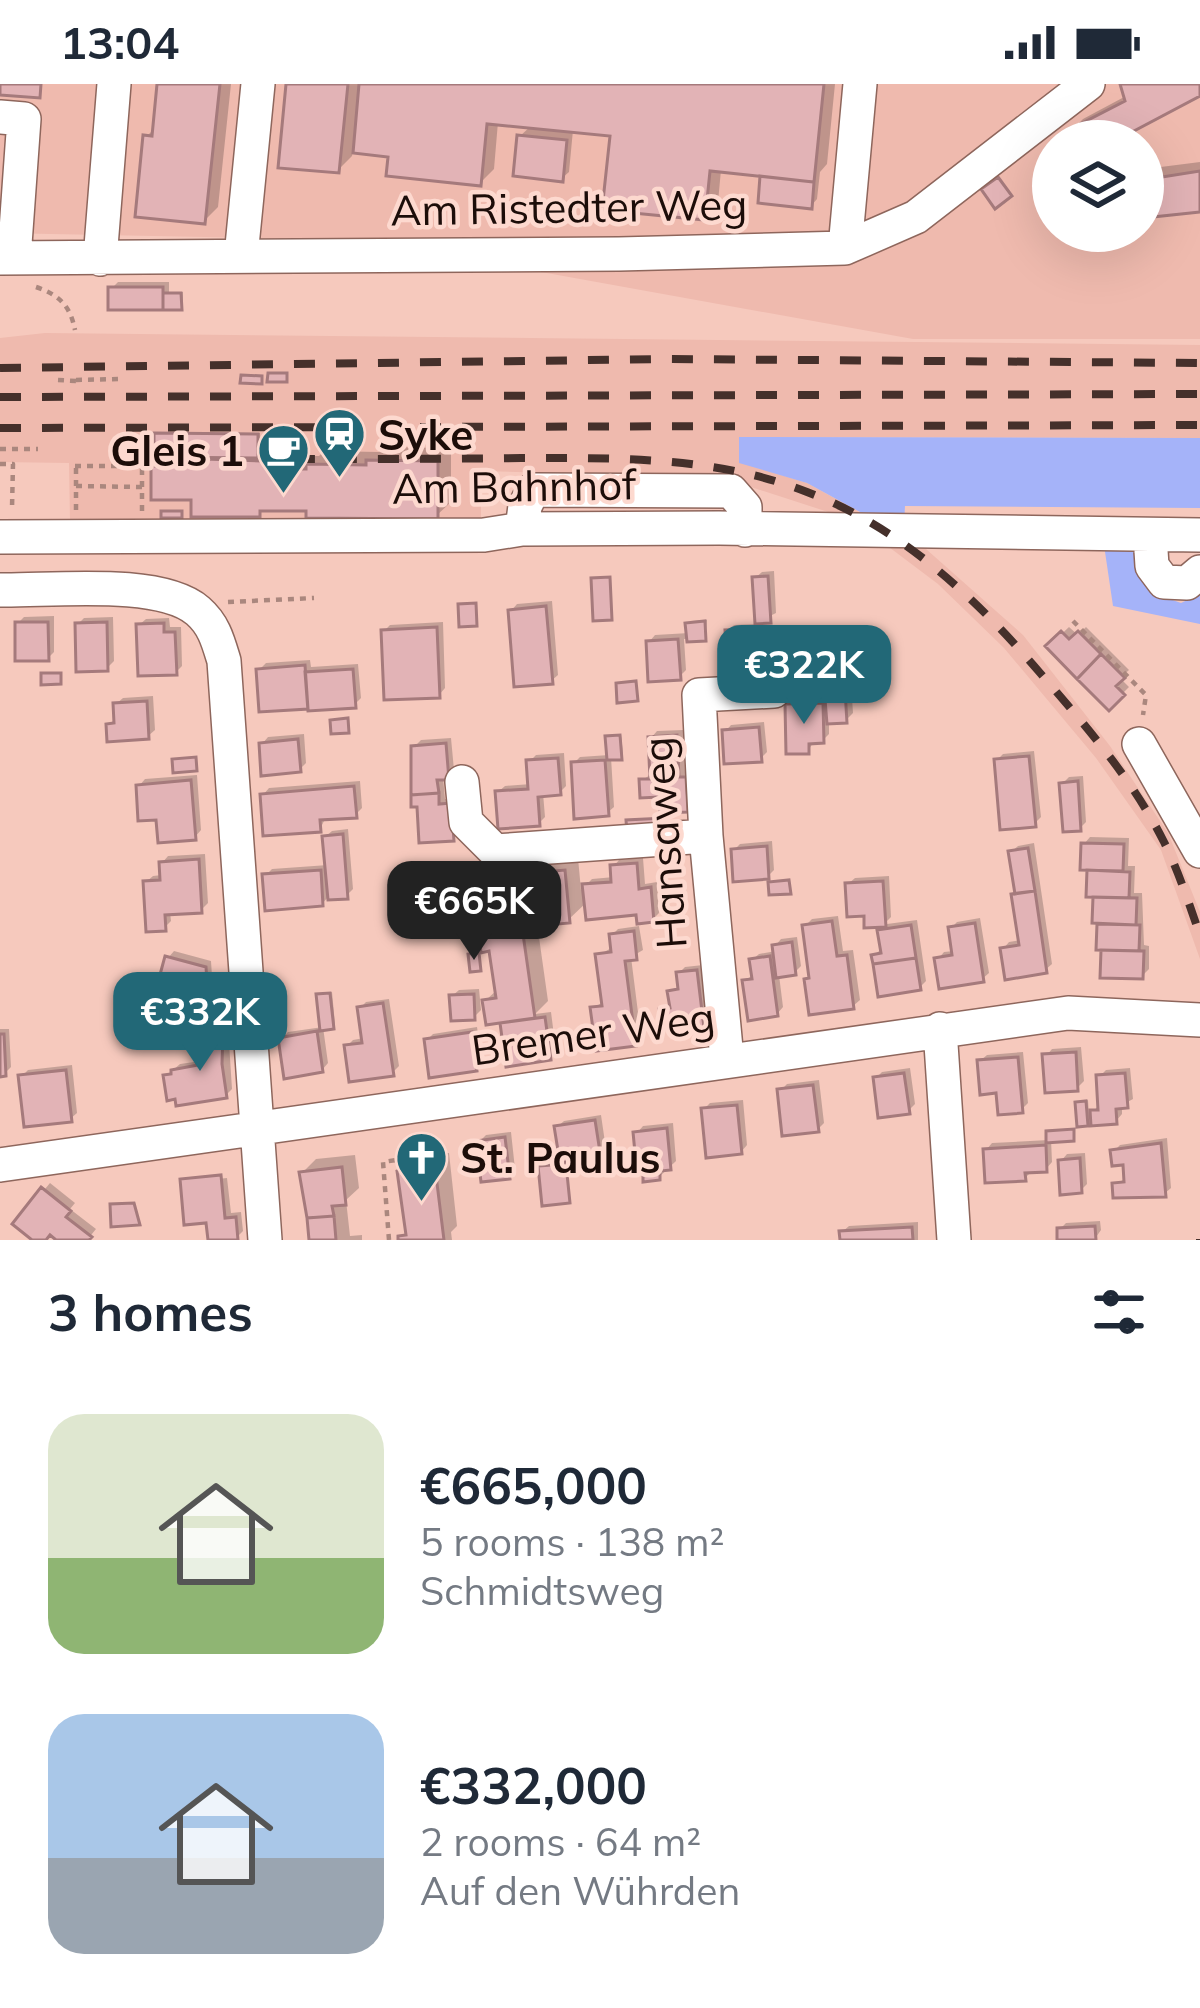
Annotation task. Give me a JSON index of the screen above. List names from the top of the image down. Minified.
{"streets":{"street":["Am Ristedter Weg","Am Bahnhof","Hansaweg","Bremer Weg"]},"crossings":[["Hansaweg","Bremer Weg"]],"places":{"station":["Syke"],"cafe":["Gleis 1"],"church":["St. Paulus"]},"page":{"status":"13:04","price":["€322K","€665K","€332K"],"heading":"3 homes","list":[{"name":"€665,000","note":"5 rooms · 138 m² · Schmidtsweg"},{"name":"€332,000","note":"2 rooms · 64 m² · Auf den Wührden"}]}}
